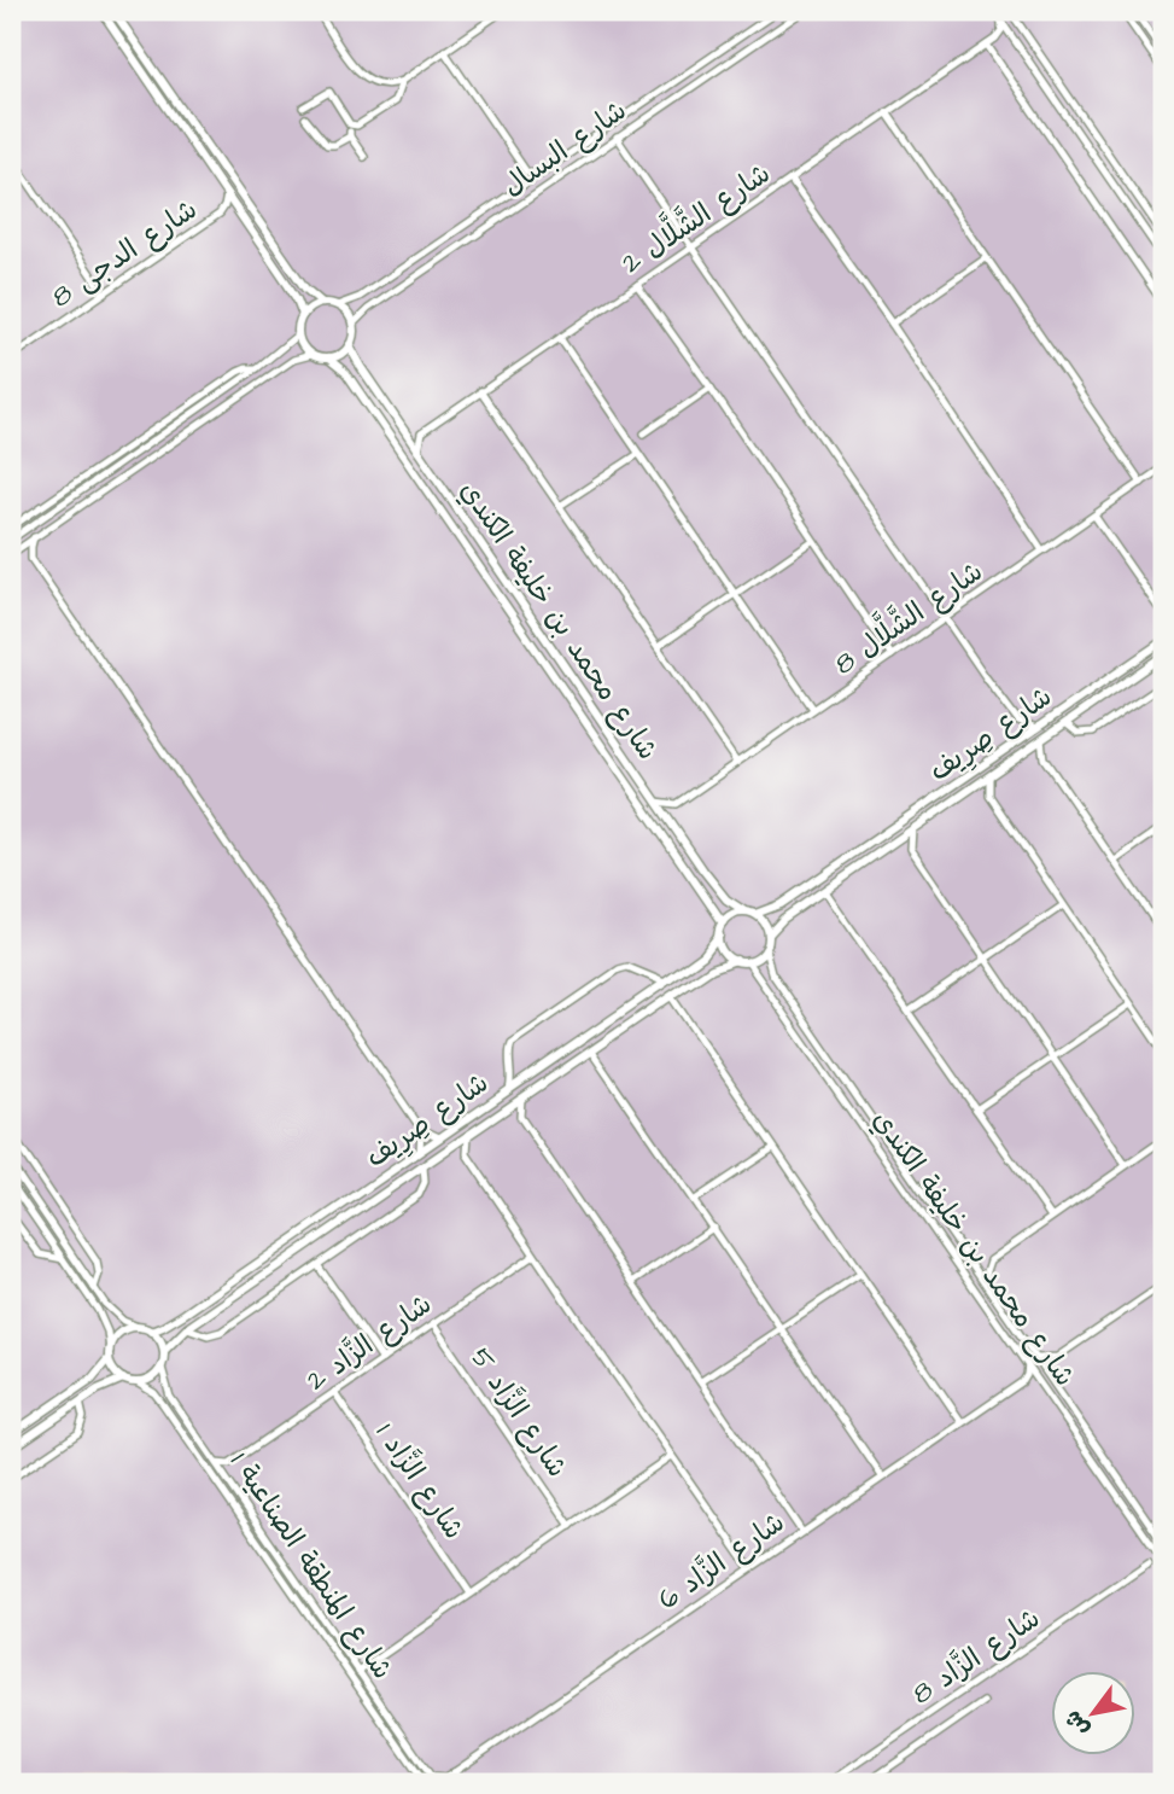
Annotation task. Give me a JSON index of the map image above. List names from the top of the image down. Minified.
{"streets":{"main road":["شارع محمد بن خليفة الكندي","شارع صِرِيف"],"street":["شارع البسال","شارع الشَّلَّال 2","شارع الدجى 8","شارع الشَّلَّال 8","شارع الزَّاد 2","شارع الزَّاد 5","شارع الزَّاد 1","شارع الزَّاد 6","شارع المنطقة الصناعية 1","شارع الزَّاد 8"]},"crossings":[["شارع البسال","شارع محمد بن خليفة الكندي"],["شارع محمد بن خليفة الكندي","شارع صِرِيف"],["شارع صِرِيف","شارع المنطقة الصناعية 1"],["شارع الزَّاد 2","شارع الزَّاد 5"],["شارع الزَّاد 2","شارع الزَّاد 1"],["شارع الزَّاد 6","شارع المنطقة الصناعية 1"]],"north":"bottom left"}
